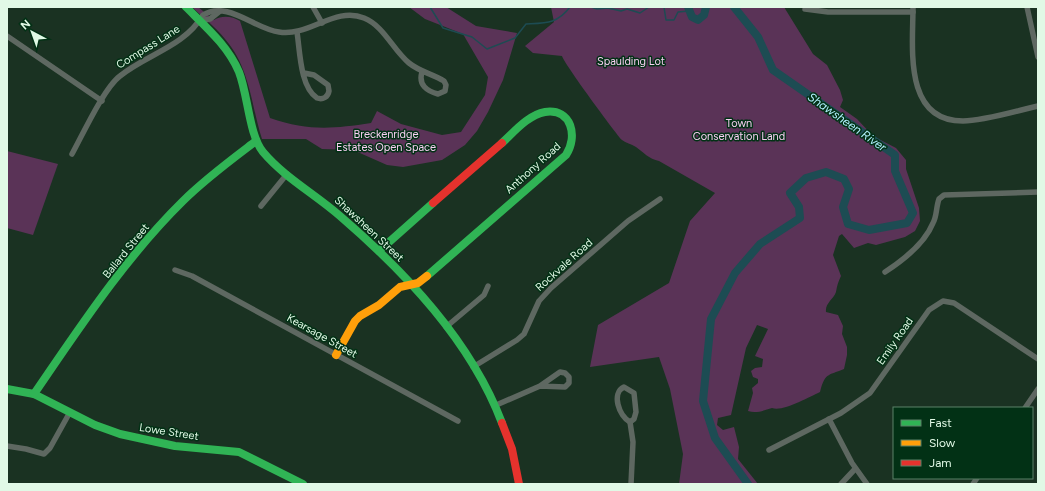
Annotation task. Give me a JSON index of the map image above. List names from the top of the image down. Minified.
{"streets":{"street":["Compass Lane","Anthony Road","Shawsheen Street","Ballard Street","Rockvale Road","Kearsage Street","Emily Road","Lowe Street"]},"crossings":[["Compass Lane","Shawsheen Street"],["Anthony Road","Shawsheen Street"],["Anthony Road","Kearsage Street"],["Shawsheen Street","Ballard Street"],["Shawsheen Street","Rockvale Road"],["Ballard Street","Lowe Street"]],"water":["Shawsheen River"],"parks":["Spaulding Lot","Town Conservation Land","Breckenridge Estates Open Space"],"legend":["Fast","Slow","Jam"],"north":"top left"}
